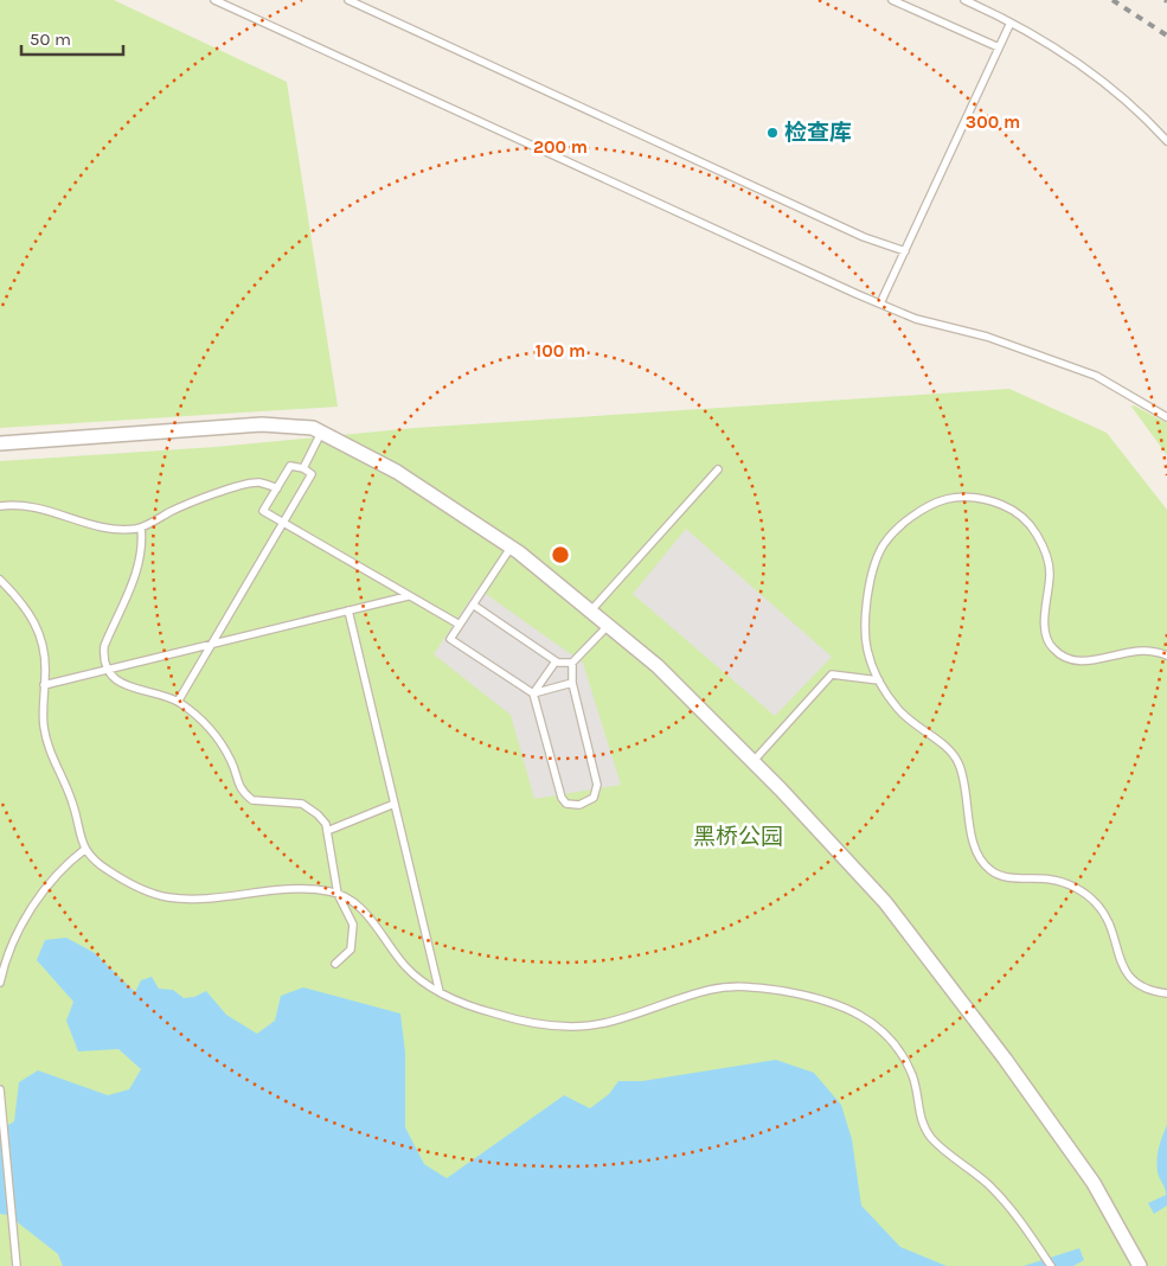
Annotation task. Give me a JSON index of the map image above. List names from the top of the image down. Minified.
{"parks":["黑桥公园"],"places":["检查库"],"scale_bar":"50 m","rings":["300 m","200 m","100 m"]}
